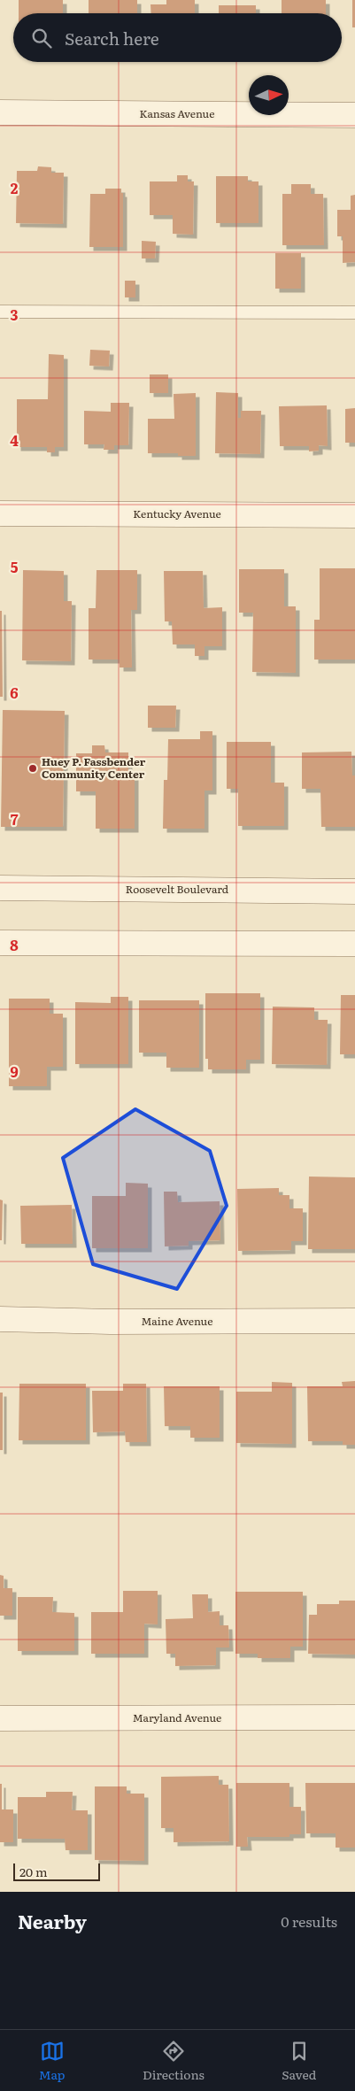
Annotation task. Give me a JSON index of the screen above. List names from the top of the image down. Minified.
{"streets":{"street":["Kansas Avenue","Kentucky Avenue","Roosevelt Boulevard","Maine Avenue","Maryland Avenue"]},"places":["Huey P. Fassbender Community Center"],"scale_bar":"20 m","north":"right","page":{"search":"Search here","scale":"20 m","heading":["Nearby","0 results"],"nav":["Map","Directions","Saved"]},"grid":{"rows":["2","3","4","5","6","7","8","9"]}}
